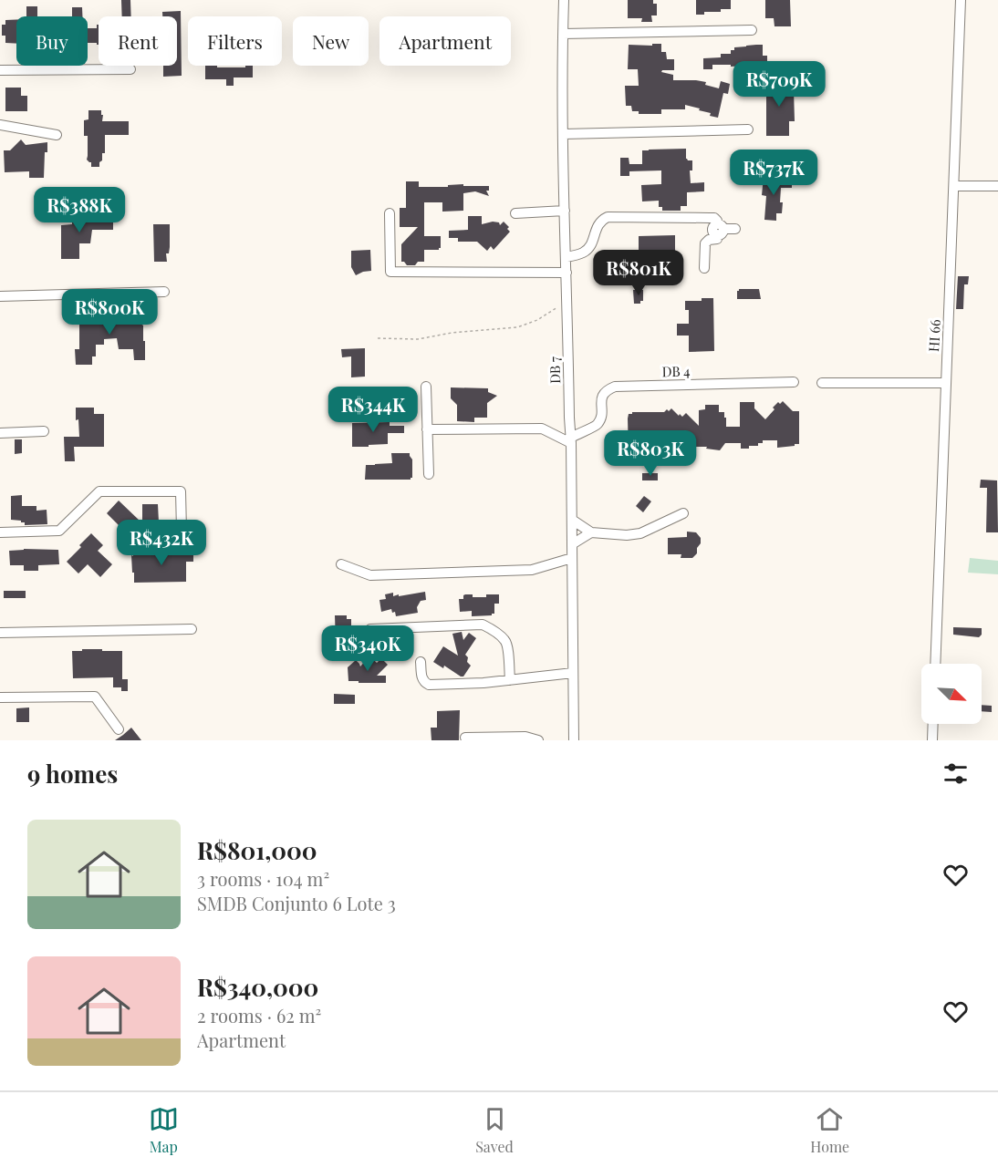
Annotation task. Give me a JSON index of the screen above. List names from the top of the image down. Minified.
{"streets":{"street":["HI 66","DB 7","DB 4"]},"crossings":[["DB 7","DB 4"]],"north":"bottom right","page":{"chip":["Buy","Rent","Filters","New","Apartment"],"price":["R$709K","R$737K","R$388K","R$801K","R$800K","R$344K","R$803K","R$432K","R$340K"],"heading":"9 homes","list":[{"name":"R$801,000","note":"3 rooms · 104 m² · SMDB Conjunto 6 Lote 3"},{"name":"R$340,000","note":"2 rooms · 62 m² · Apartment"}],"tabs":["Map","Saved","Home"]}}
